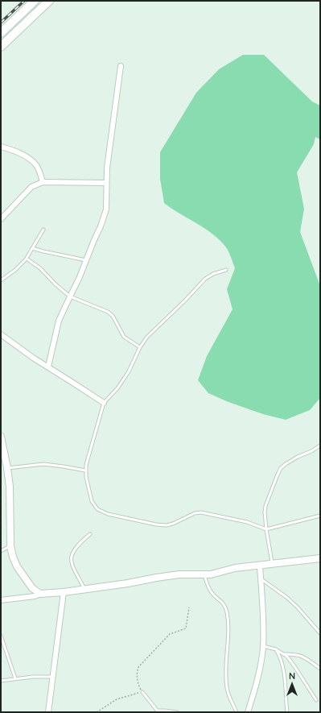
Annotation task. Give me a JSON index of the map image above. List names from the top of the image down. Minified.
{"north":"top"}
